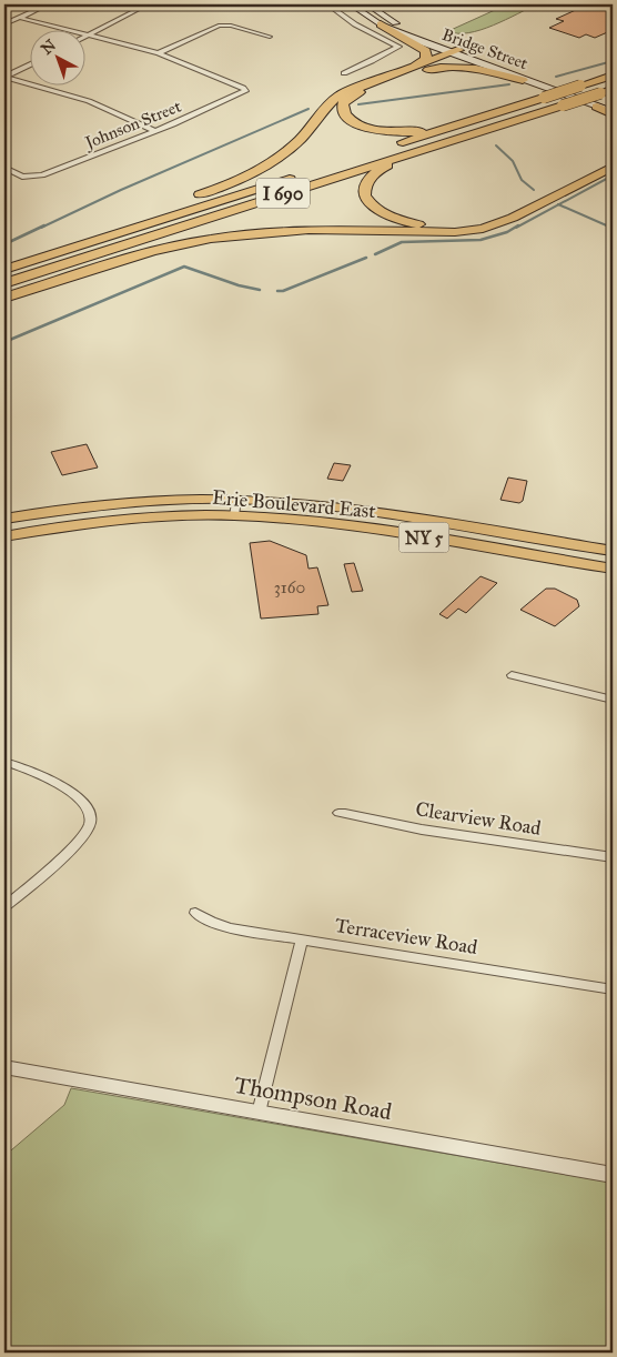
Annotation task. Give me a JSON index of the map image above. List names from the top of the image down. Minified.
{"streets":{"highway":["I 690"],"main road":["Bridge Street","Erie Boulevard East","NY 5"],"street":["Johnson Street","Clearview Road","Terraceview Road","Thompson Road"]},"house_numbers":["3160"],"north":"top left"}
